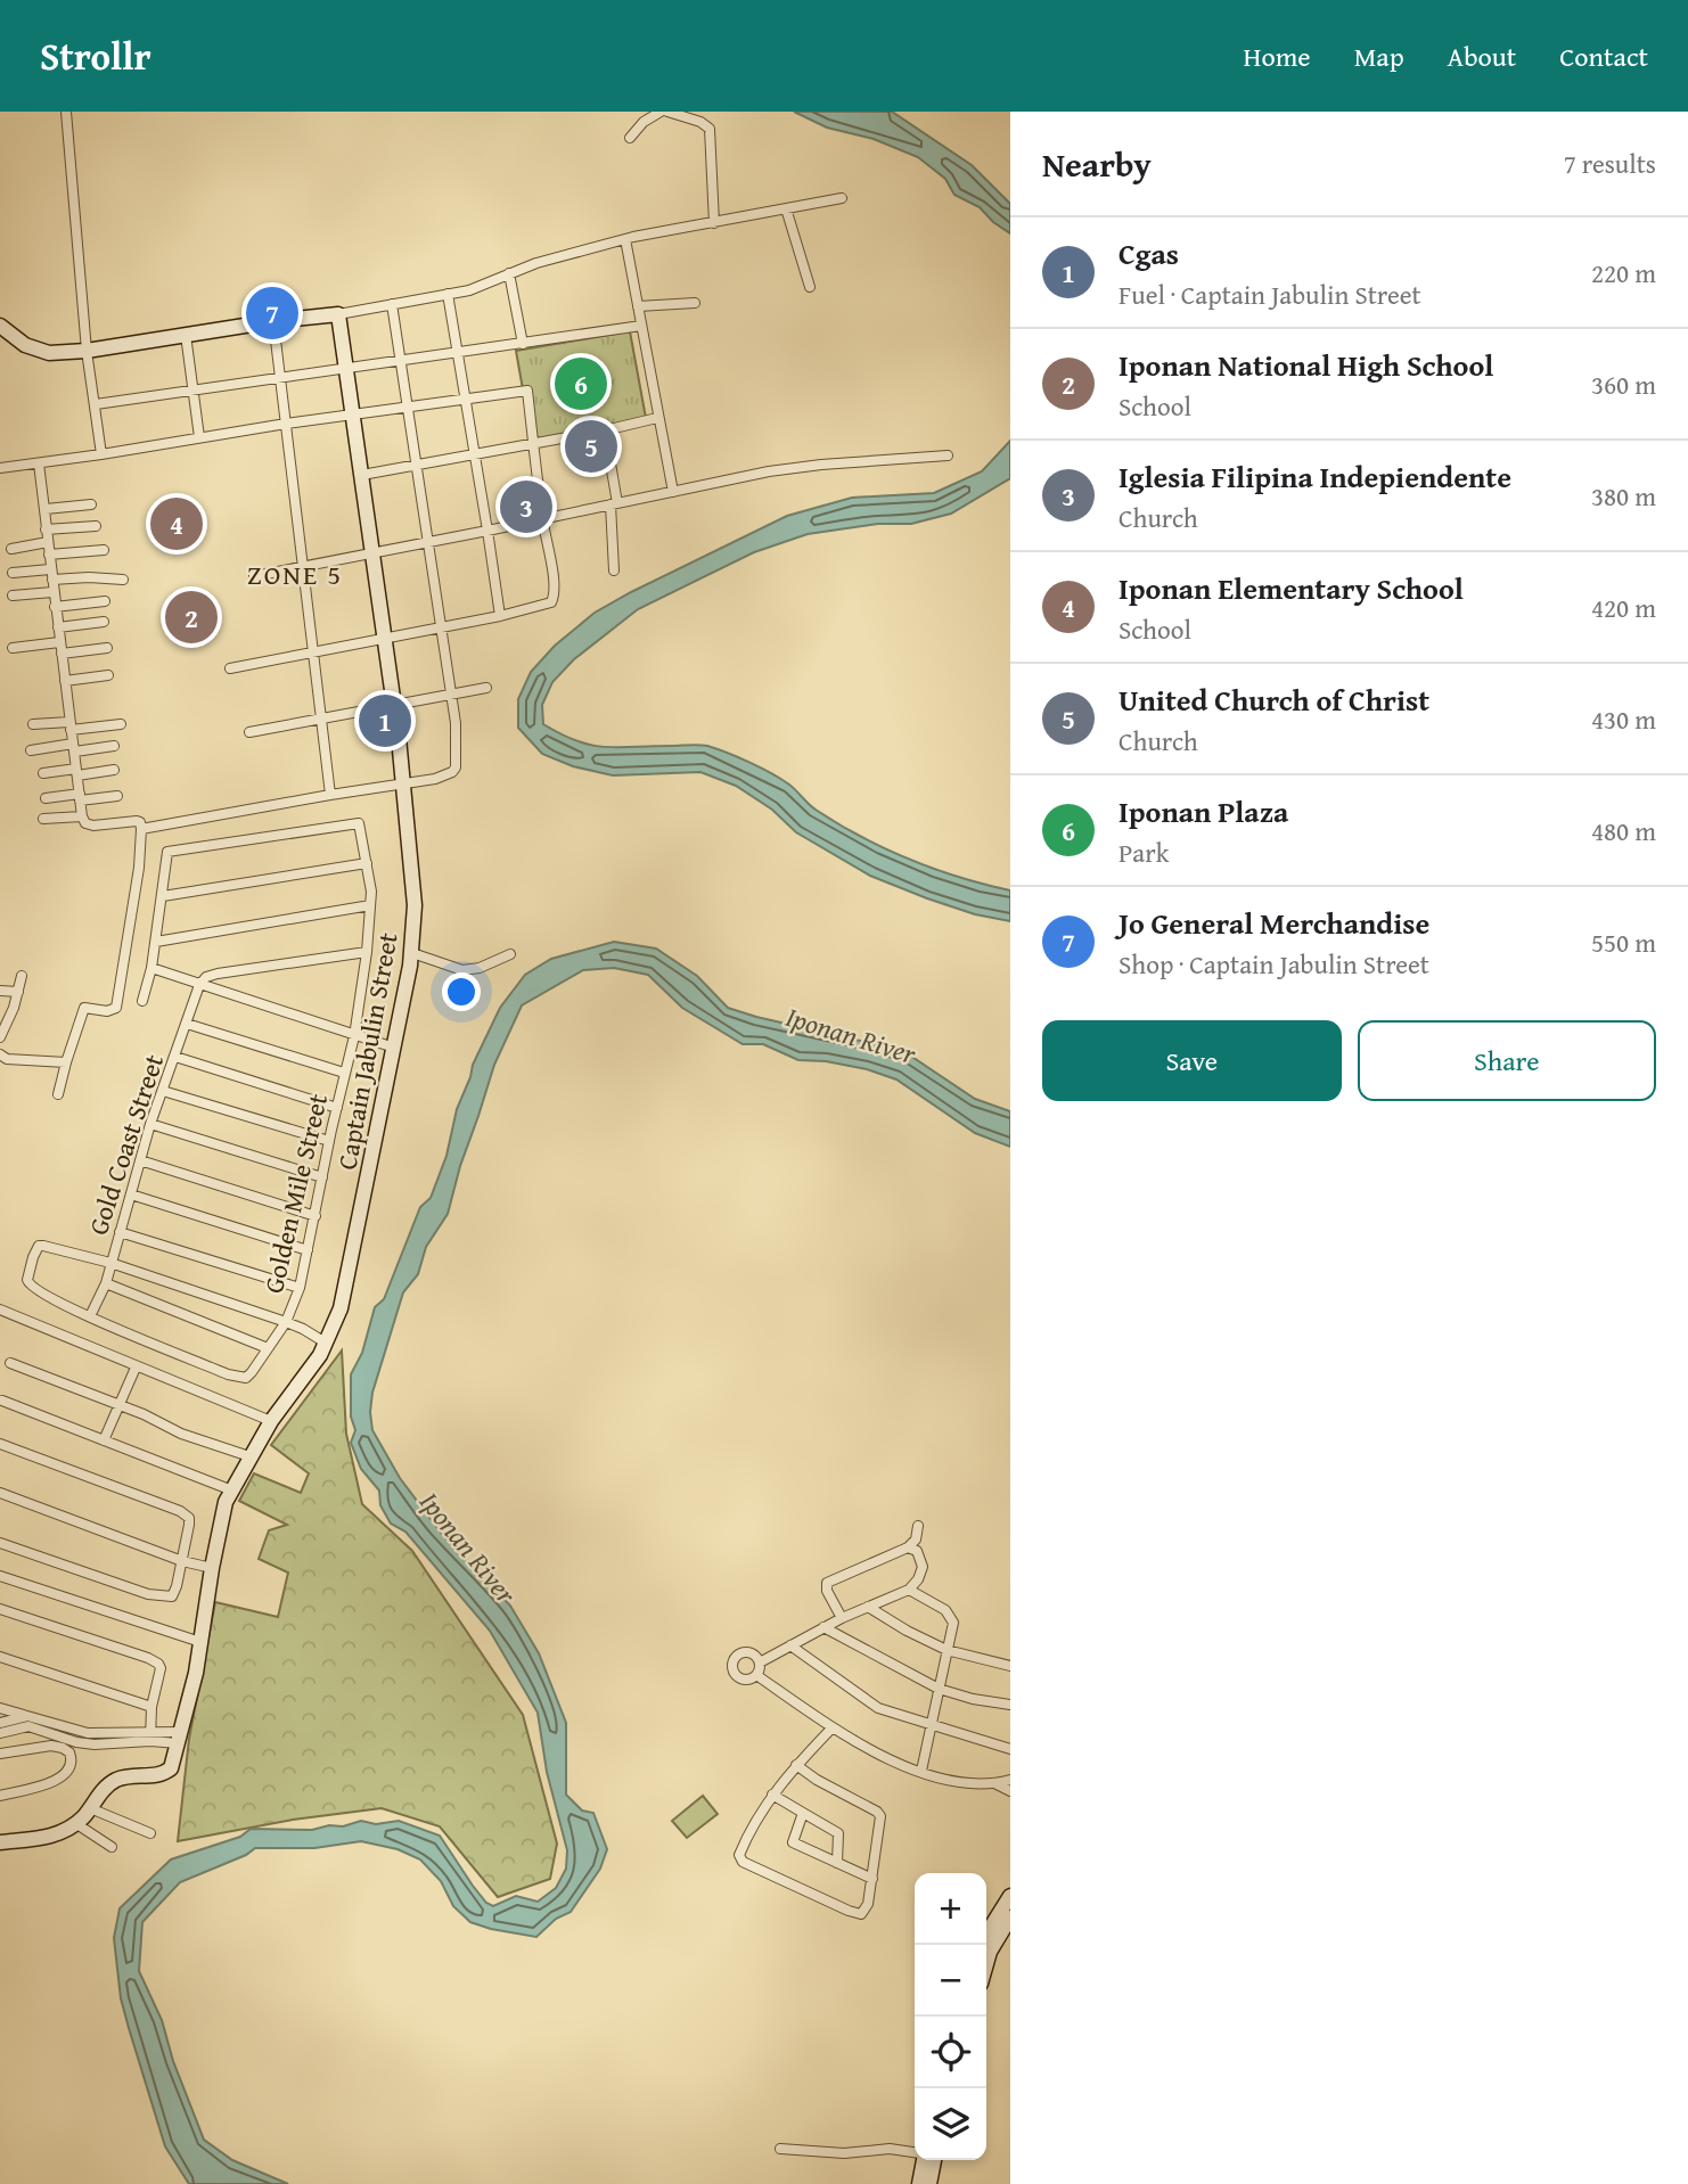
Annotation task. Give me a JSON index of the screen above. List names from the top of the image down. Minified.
{"streets":{"street":["Captain Jabulin Street","Gold Coast Street","Golden Mile Street"]},"crossings":[["Gold Coast Street","Golden Mile Street"]],"districts":["ZONE 5"],"water":["Iponan River"],"page":{"header":"Strollr","nav":["Home","Map","About","Contact"],"heading":["Nearby","7 results"],"list":[{"mark":"1","name":"Cgas","note":"Fuel · Captain Jabulin Street","value":"220 m"},{"mark":"2","name":"Iponan National High School","note":"School","value":"360 m"},{"mark":"3","name":"Iglesia Filipina Indepiendente","note":"Church","value":"380 m"},{"mark":"4","name":"Iponan Elementary School","note":"School","value":"420 m"},{"mark":"5","name":"United Church of Christ","note":"Church","value":"430 m"},{"mark":"6","name":"Iponan Plaza","note":"Park","value":"480 m"},{"mark":"7","name":"Jo General Merchandise","note":"Shop · Captain Jabulin Street","value":"550 m"}],"pins":["7","6","5","3","4","2","1"],"buttons":["Save","Share"],"map_buttons":["+","−"]}}
